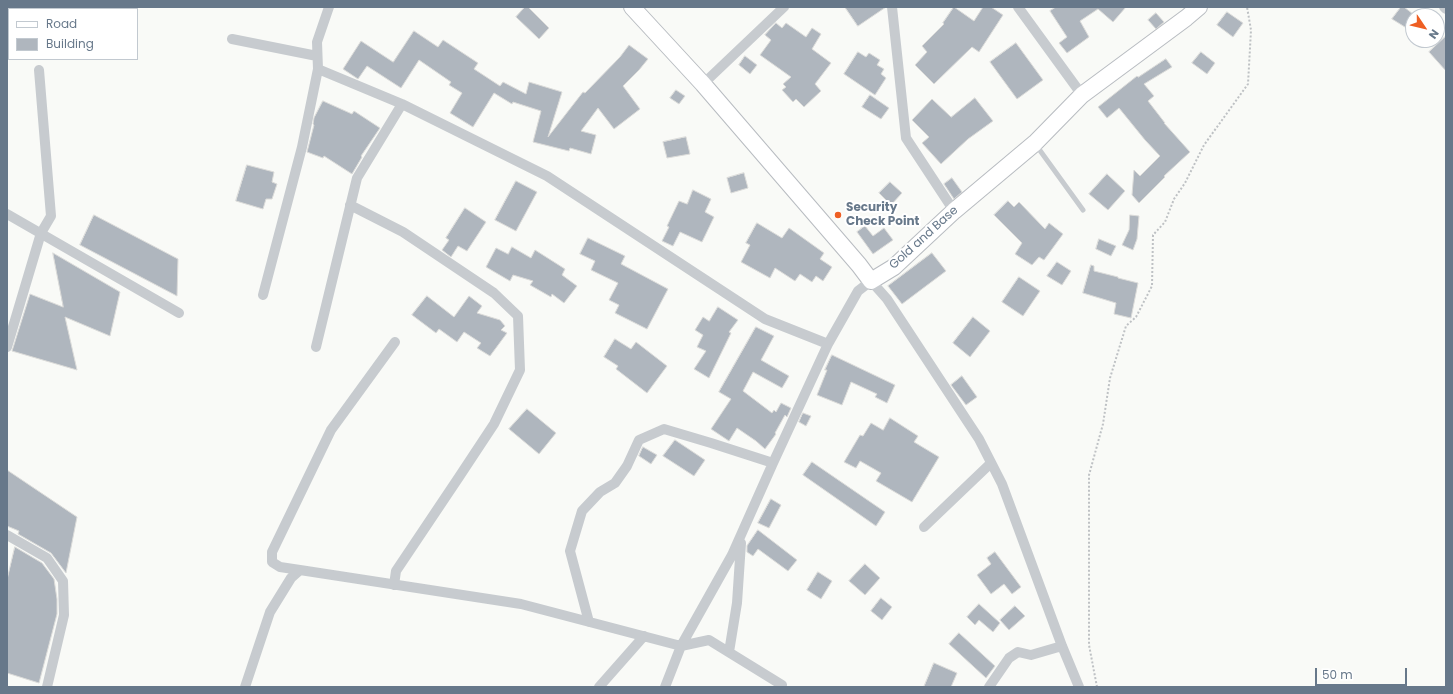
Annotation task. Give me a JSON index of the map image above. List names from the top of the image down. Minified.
{"streets":{"main road":["Gold and Base"]},"places":["Security Check Point"],"legend":["Road","Building"],"scale_bar":"50 m","north":"bottom right"}
